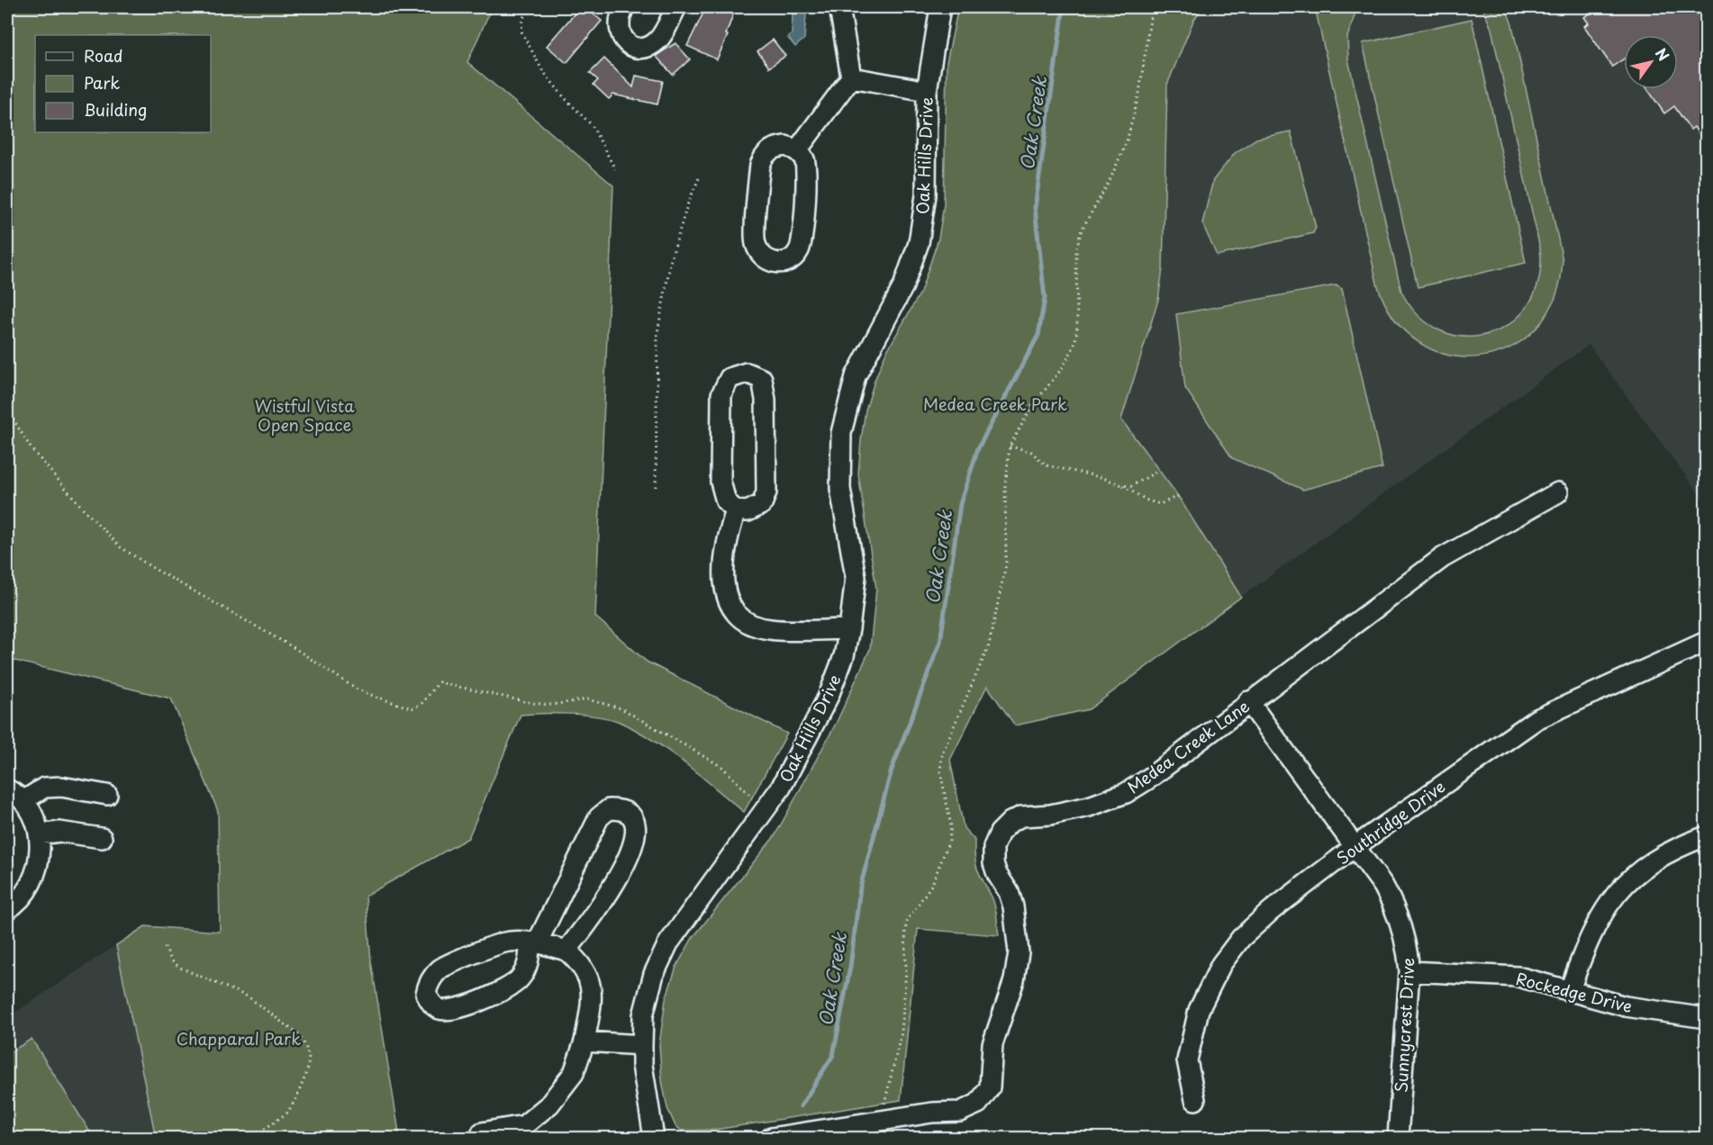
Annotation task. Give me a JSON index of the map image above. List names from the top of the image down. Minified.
{"streets":{"street":["Oak Hills Drive","Medea Creek Lane","Southridge Drive","Rockedge Drive","Sunnycrest Drive"]},"crossings":[["Medea Creek Lane","Sunnycrest Drive"],["Southridge Drive","Sunnycrest Drive"],["Rockedge Drive","Sunnycrest Drive"]],"water":["Oak Creek"],"parks":["Medea Creek Park","Wistful Vista Open Space","Chapparal Park"],"legend":["Road","Park","Building"],"north":"top right"}
